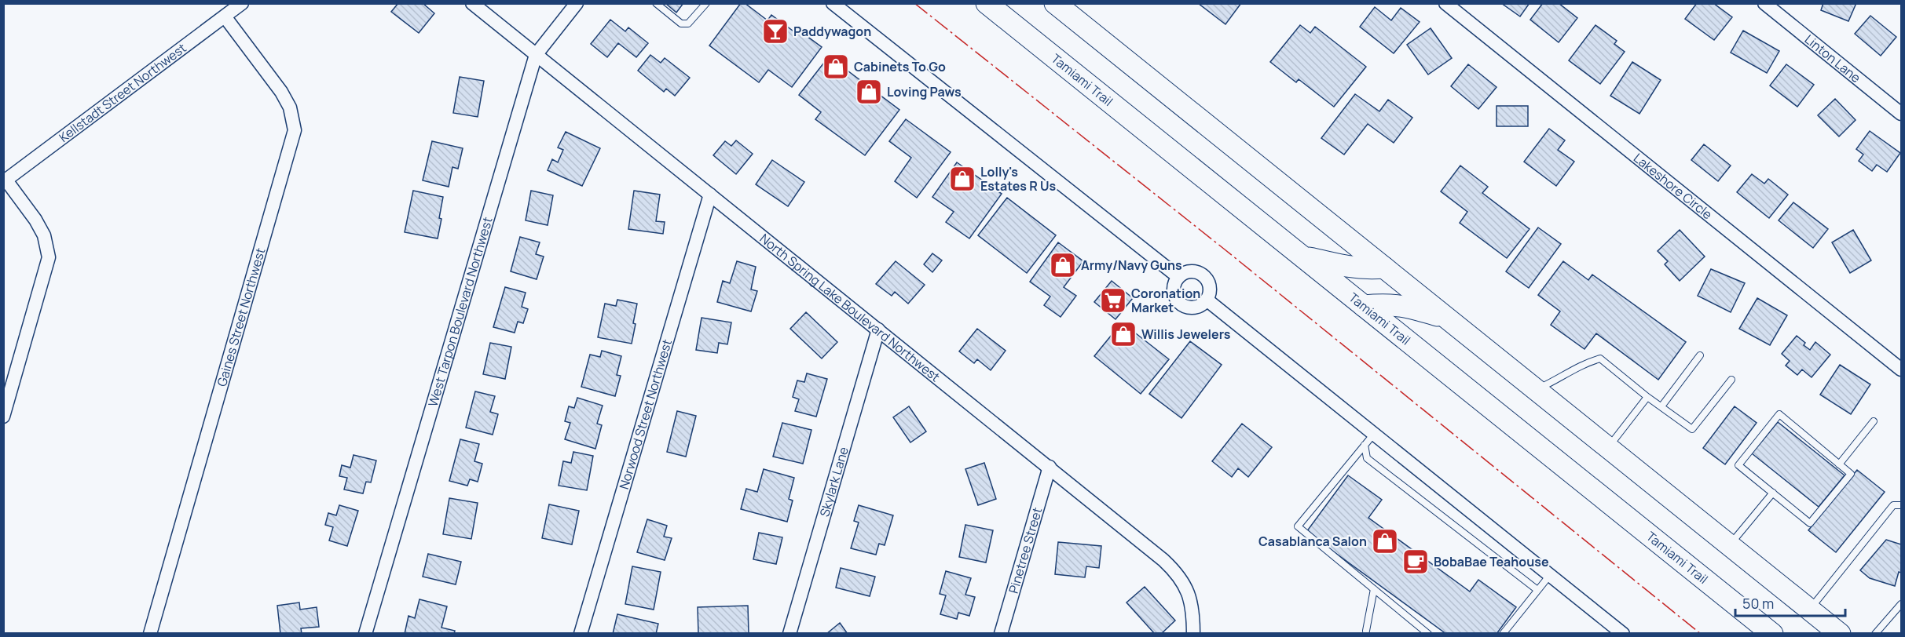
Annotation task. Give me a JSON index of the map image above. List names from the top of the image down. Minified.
{"streets":{"main road":["Tamiami Trail"],"street":["Linton Lane","Kellstadt Street Northwest","Lakeshore Circle","North Spring Lake Boulevard Northwest","West Tarpon Boulevard Northwest","Gaines Street Northwest","Norwood Street Northwest","Skylark Lane","Pinetree Street"]},"crossings":[["Kellstadt Street Northwest","Gaines Street Northwest"],["North Spring Lake Boulevard Northwest","West Tarpon Boulevard Northwest"],["North Spring Lake Boulevard Northwest","Norwood Street Northwest"],["North Spring Lake Boulevard Northwest","Skylark Lane"],["North Spring Lake Boulevard Northwest","Pinetree Street"]],"places":{"bar":["Paddywagon"],"shop":["Cabinets To Go","Loving Paws","Lolly's Estates R Us","Army/Navy Guns","Willis Jewelers","Casablanca Salon"],"supermarket":["Coronation Market"],"cafe":["BobaBae Teahouse"]},"scale_bar":"50 m"}
